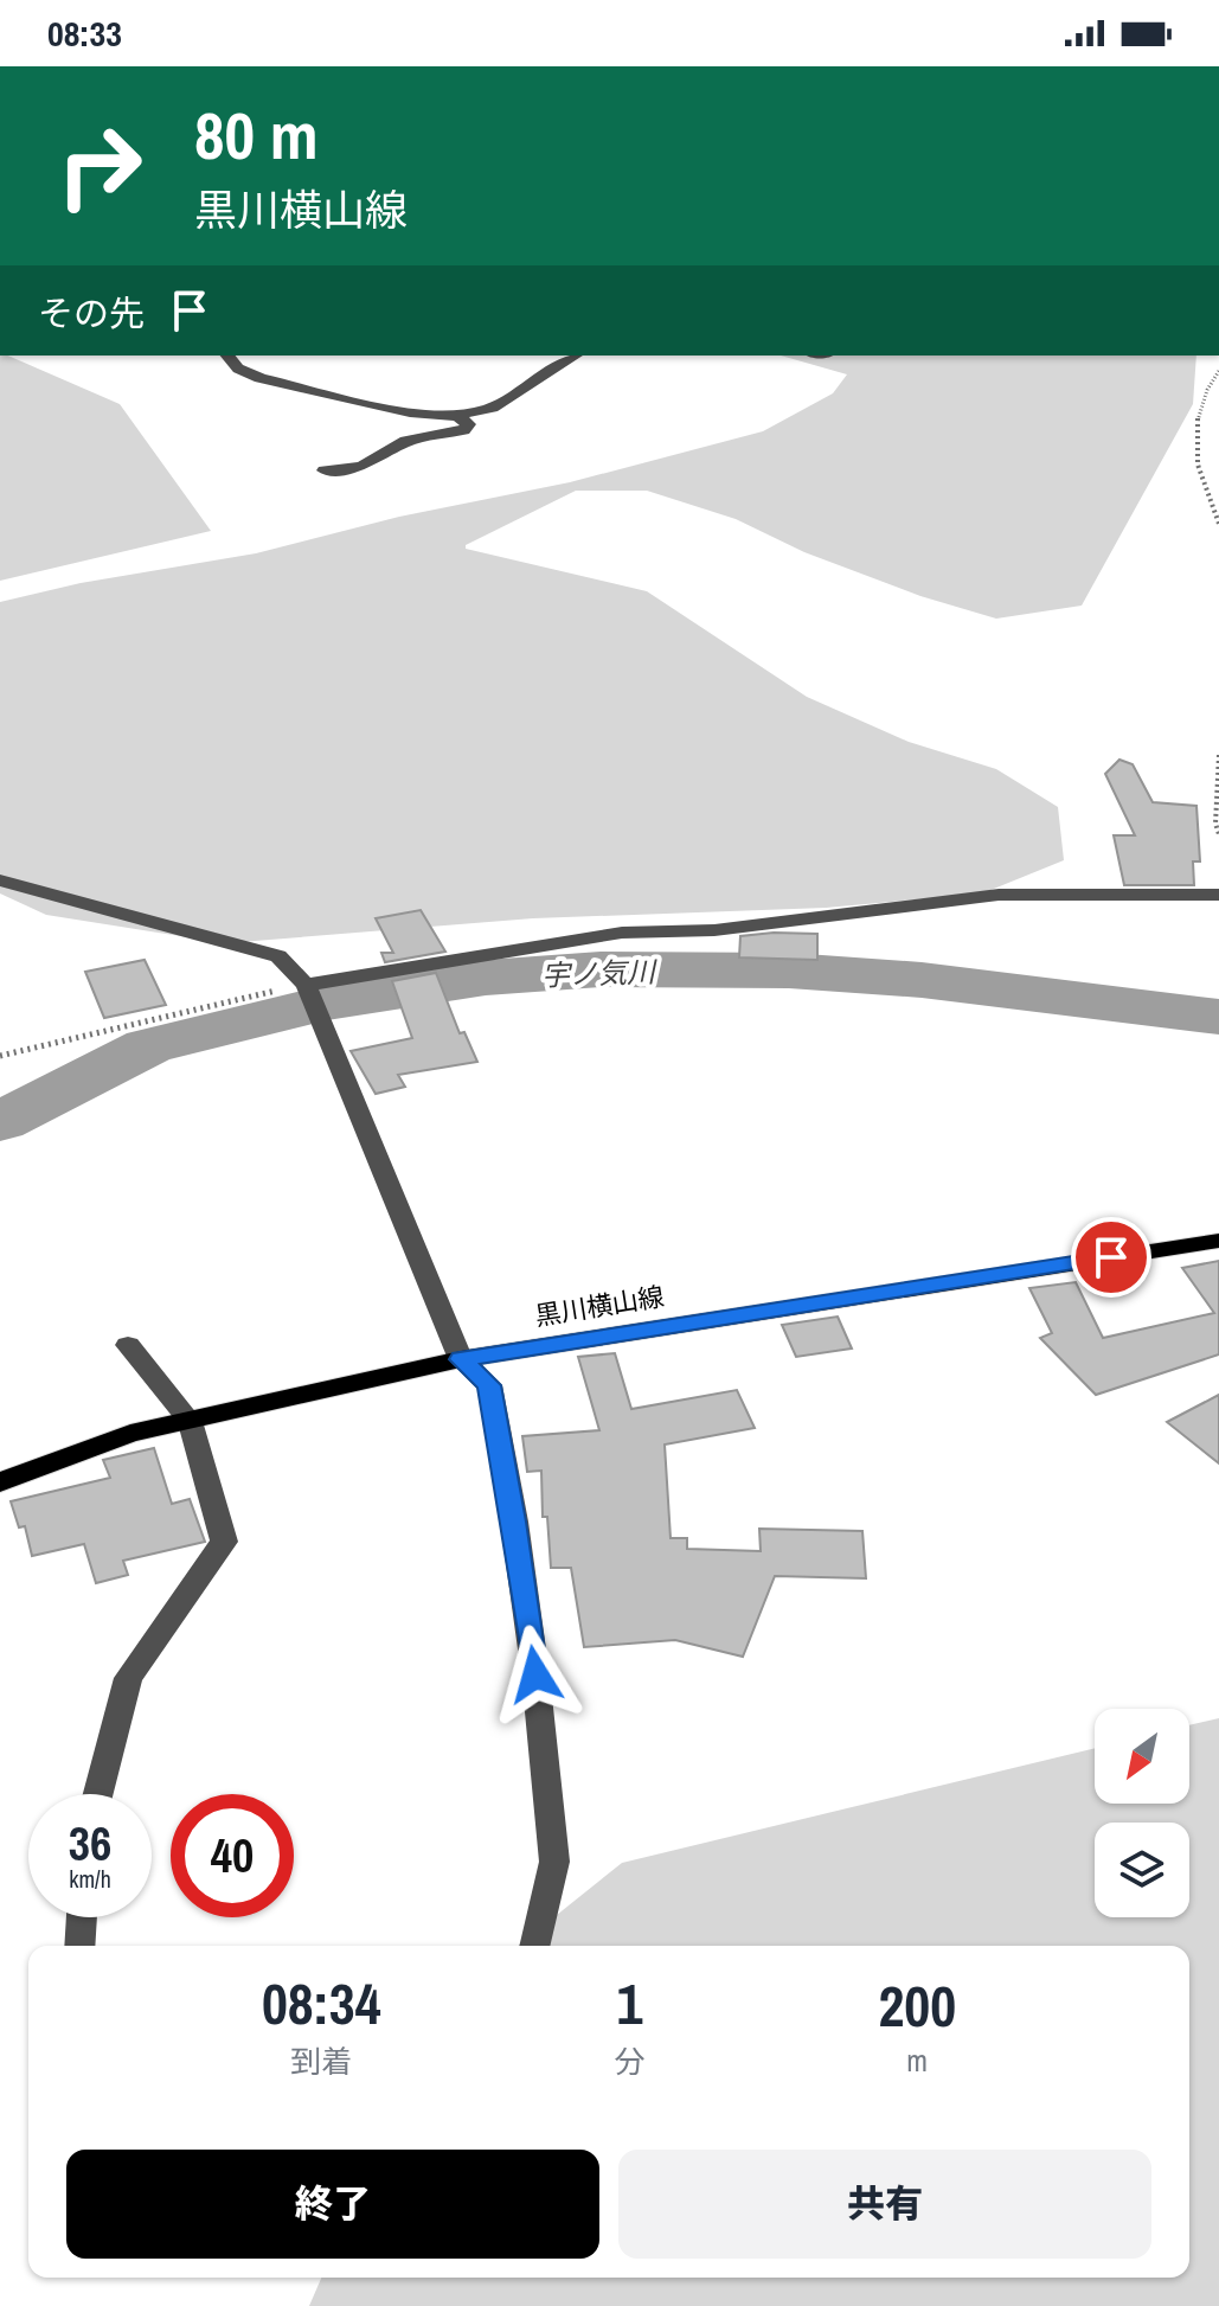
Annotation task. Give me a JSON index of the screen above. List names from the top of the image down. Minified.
{"streets":{"main road":["黒川横山線"]},"water":["宇ノ気川"],"north":"bottom left","page":{"status":"08:33","turn":["80 m","黒川横山線"],"then":"その先","speed":"36 km/h","limit":"40","eta":["08:34","到着","1","分","200","m"],"buttons":["終了","共有"]}}
